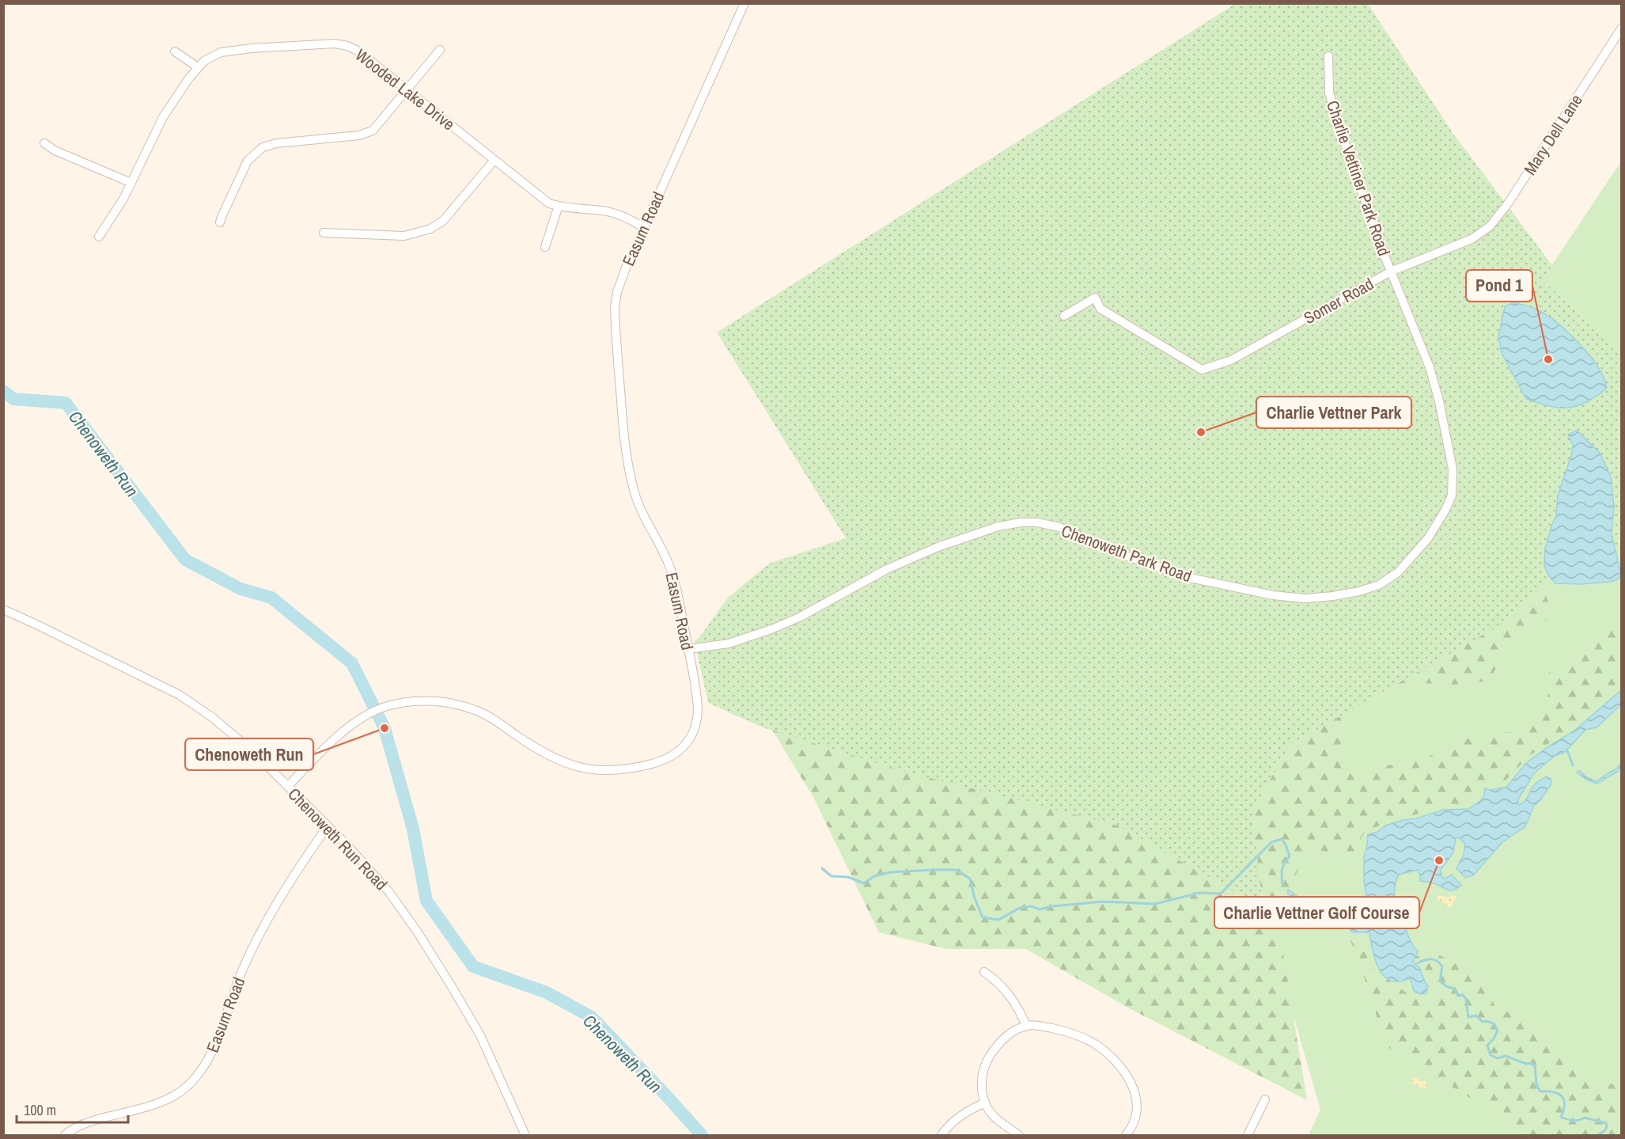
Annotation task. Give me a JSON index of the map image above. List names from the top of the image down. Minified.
{"streets":{"street":["Wooded Lake Drive","Mary Dell Lane","Charlie Vettiner Park Road","Easum Road","Somer Road","Chenoweth Park Road","Chenoweth Run Road"]},"crossings":[["Wooded Lake Drive","Easum Road"],["Mary Dell Lane","Somer Road"],["Charlie Vettiner Park Road","Somer Road"],["Charlie Vettiner Park Road","Chenoweth Park Road"],["Easum Road","Chenoweth Park Road"],["Easum Road","Chenoweth Run Road"],["Somer Road","Chenoweth Park Road"]],"water":["Chenoweth Run"],"places":["Pond 1","Charlie Vettner Park","Chenoweth Run","Charlie Vettner Golf Course"],"scale_bar":"100 m"}
